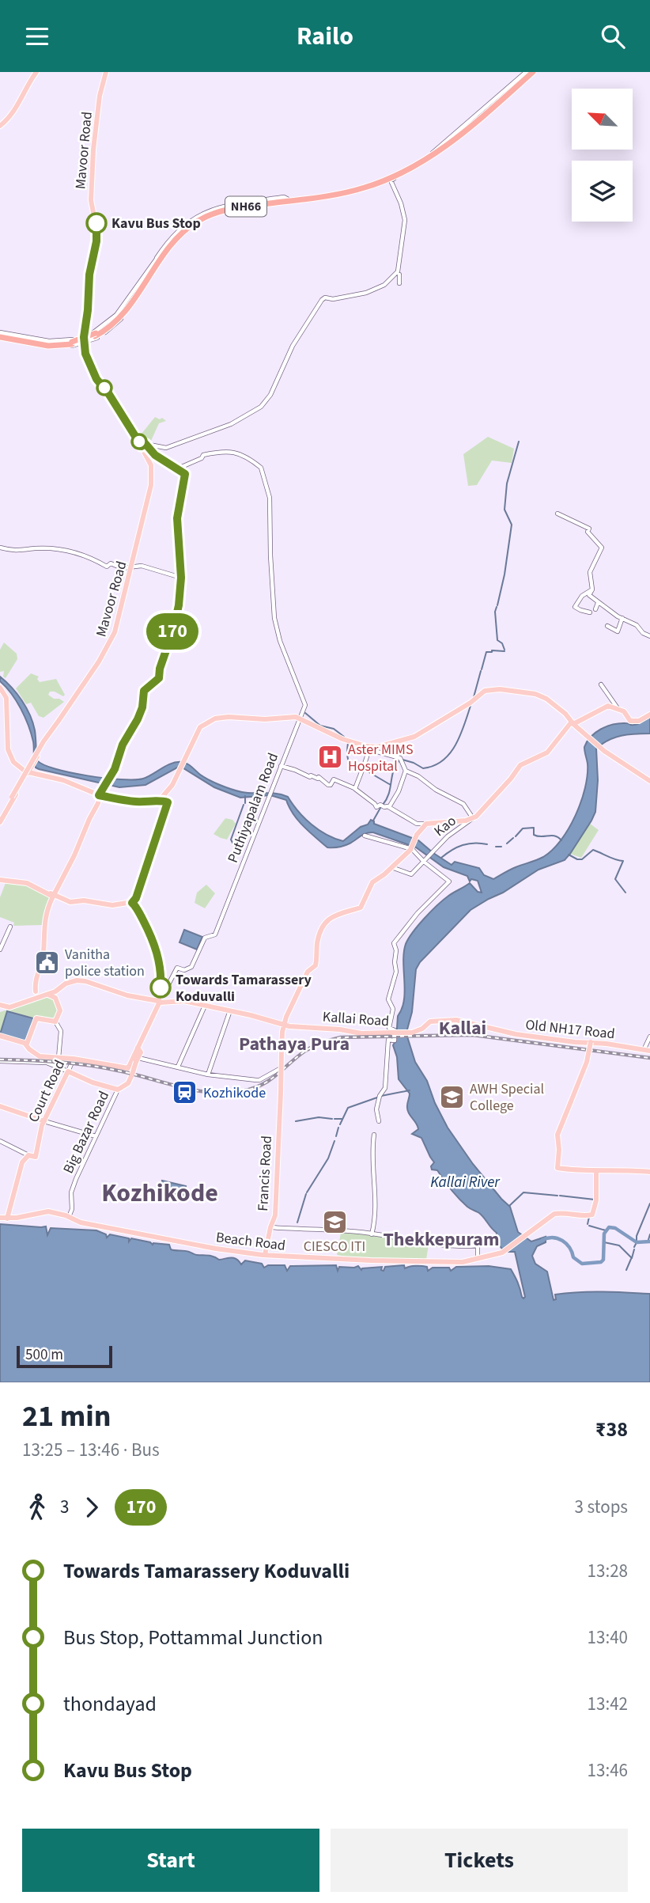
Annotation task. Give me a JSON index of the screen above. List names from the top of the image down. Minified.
{"streets":{"highway":["NH66"],"main road":["Mavoor Road","Kallai Road","Old NH17 Road","Court Road","Francis Road","Beach Road"],"street":["Puthiyapalam Road","Kao","Big Bazar Road"]},"crossings":[["Mavoor Road","NH66"],["Kallai Road","Old NH17 Road"],["Kallai Road","Francis Road"],["Court Road","Beach Road"],["Big Bazar Road","Beach Road"],["Francis Road","Beach Road"]],"districts":["Kallai","Pathaya Pura","Kozhikode","Thekkepuram"],"water":["Kallai River"],"places":{"other":["Kavu Bus Stop","Towards Tamarassery Koduvalli"],"hospital":["Aster MIMS Hospital"],"public building":["Vanitha police station"],"station":["Kozhikode"],"school or university":["AWH Special College","CIESCO ITI"]},"lines":["bus line 170"],"scale_bar":"500 m","north":"top left","page":{"header":"Railo","on_map":"170","scale":"500 m","heading":["21 min","13:25 – 13:46 · Bus","₹38"],"legs":["3","170","3 stops"],"list":[{"name":"Towards Tamarassery Koduvalli","value":"13:28"},{"name":"Bus Stop, Pottammal Junction","value":"13:40"},{"name":"thondayad","value":"13:42"},{"name":"Kavu Bus Stop","value":"13:46"}],"buttons":["Start","Tickets"]}}
